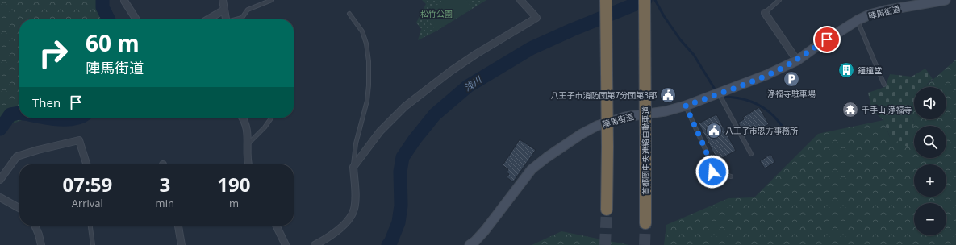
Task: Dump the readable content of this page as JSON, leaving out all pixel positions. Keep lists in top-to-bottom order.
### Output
{
  "streets": {
    "highway": ["首都圏中央連絡自動車道"],
    "main road": ["陣馬街道"]
  },
  "water": ["浅川"],
  "parks": ["松竹公園"],
  "places": {
    "building": ["鐘撞堂"],
    "parking": ["浄福寺駐車場"],
    "public building": ["八王子市消防団第7分団第3部", "八王子市恩方事務所"],
    "temple": ["千手山 浄福寺"]
  },
  "page": {
    "turn": ["60 m", "陣馬街道"],
    "map_buttons": ["+", "−"],
    "then": "Then",
    "eta": [
      "07:59",
      "Arrival",
      "3",
      "min",
      "190",
      "m"
    ]
  }
}
